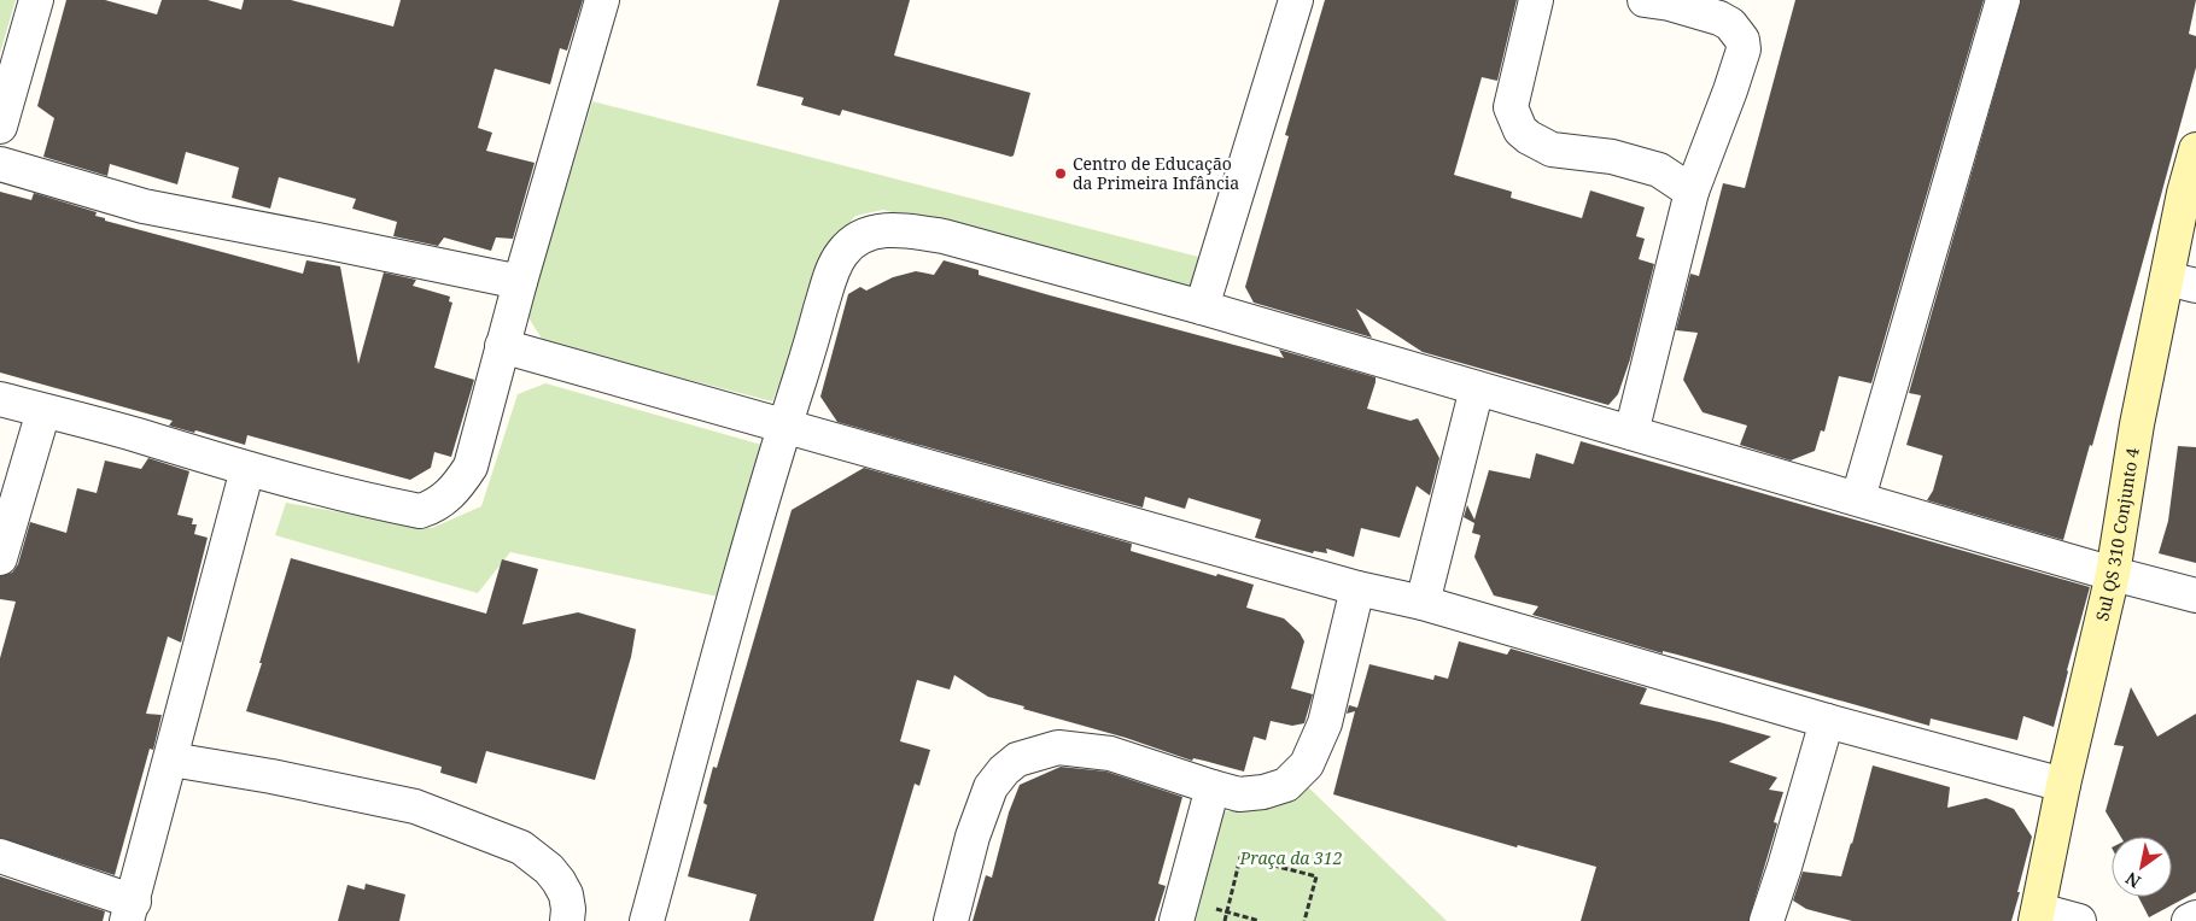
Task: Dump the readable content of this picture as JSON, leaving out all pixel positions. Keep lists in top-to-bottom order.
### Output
{
  "streets": {
    "street": ["Sul QS 310 Conjunto 4"]
  },
  "parks": ["Praça da 312"],
  "places": ["Centro de Educação da Primeira Infância"],
  "north": "bottom left"
}
